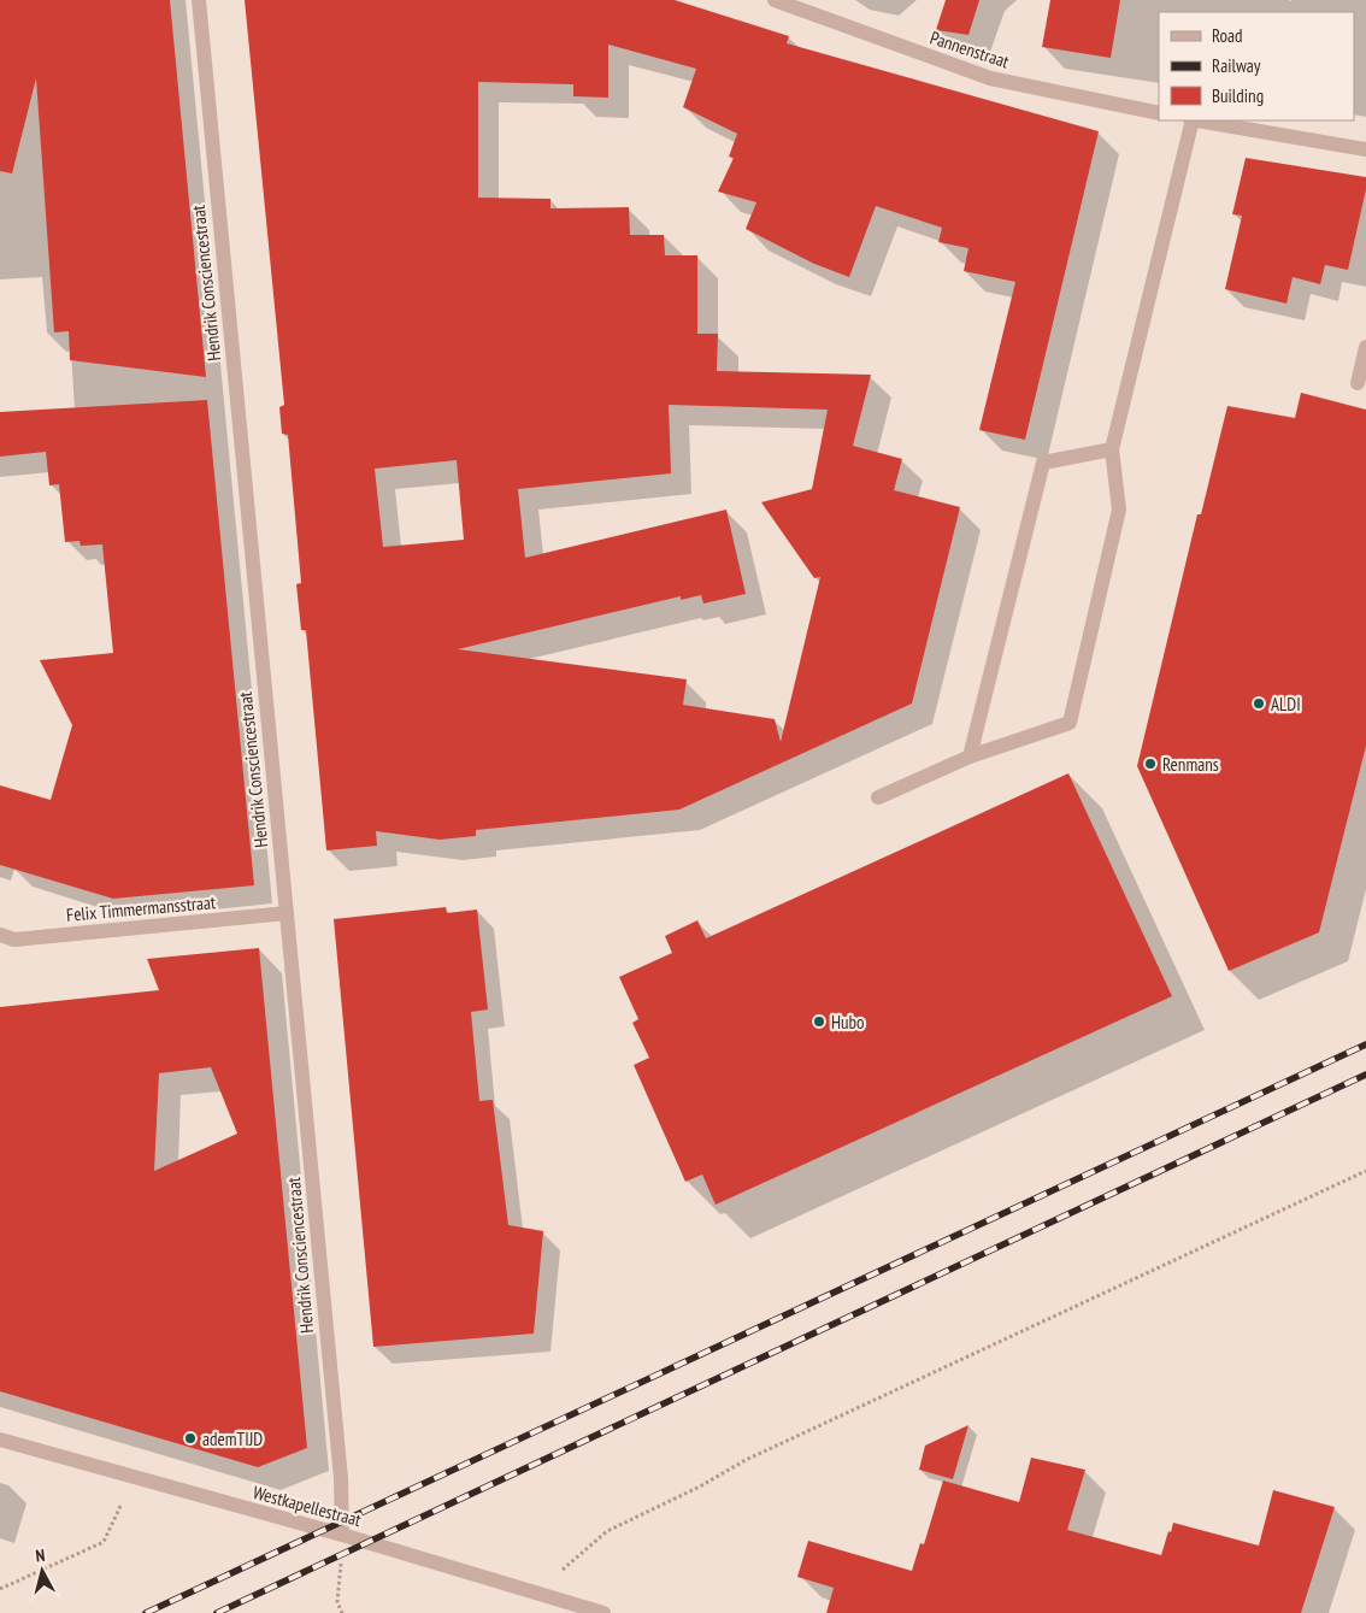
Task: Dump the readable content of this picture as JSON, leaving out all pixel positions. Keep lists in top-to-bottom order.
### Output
{
  "streets": {
    "street": [
      "Pannenstraat",
      "Hendrik Consciencestraat",
      "Felix Timmermansstraat",
      "Westkapellestraat"
    ]
  },
  "crossings": [
    ["Hendrik Consciencestraat", "Felix Timmermansstraat"],
    ["Hendrik Consciencestraat", "Westkapellestraat"]
  ],
  "places": [
    "ALDI",
    "Renmans",
    "Hubo",
    "ademTIJD"
  ],
  "legend": ["Road", "Railway", "Building"],
  "north": "top"
}
